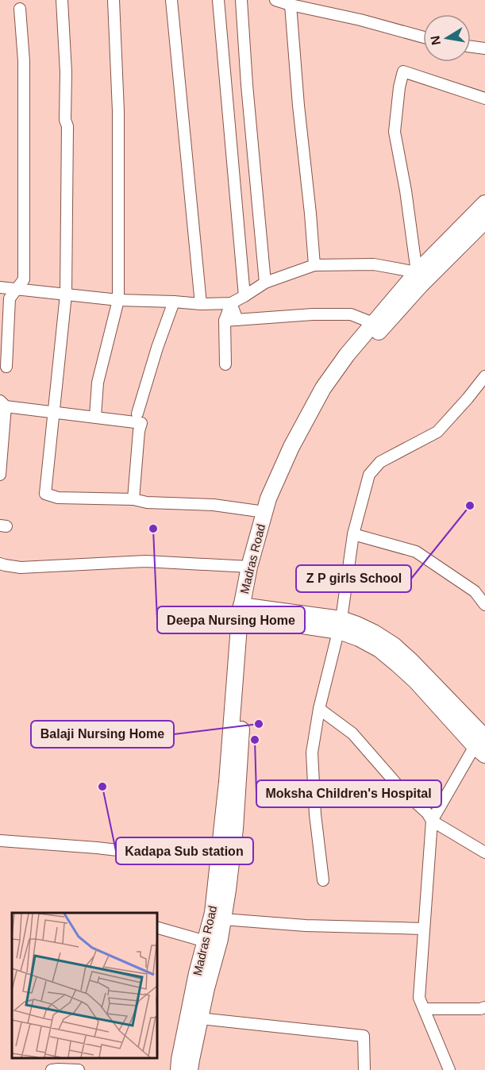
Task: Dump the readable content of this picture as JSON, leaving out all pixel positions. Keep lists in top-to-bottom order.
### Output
{
  "streets": {
    "main road": ["Madras Road"]
  },
  "places": [
    "Z P girls School",
    "Deepa Nursing Home",
    "Balaji Nursing Home",
    "Moksha Children's Hospital",
    "Kadapa Sub station"
  ],
  "north": "left"
}
